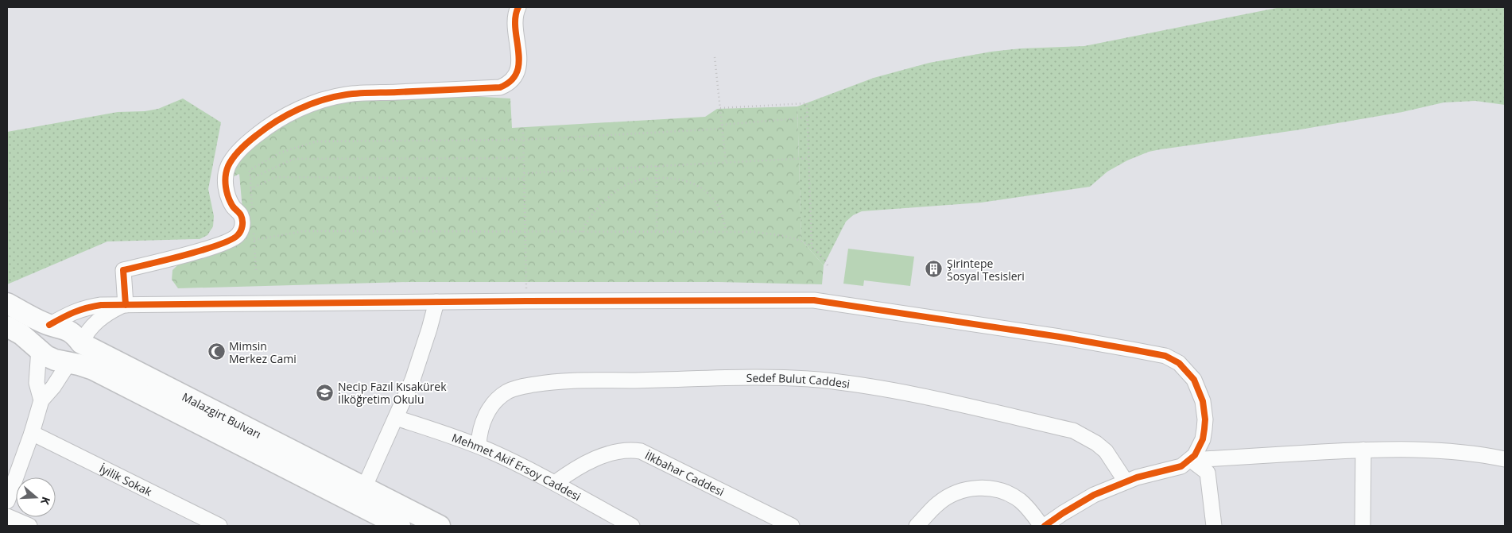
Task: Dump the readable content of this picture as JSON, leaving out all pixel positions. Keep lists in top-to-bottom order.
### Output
{
  "streets": {
    "highway": ["Malazgirt Bulvarı"],
    "street": [
      "Sedef Bulut Caddesi",
      "Mehmet Akif Ersoy Caddesi",
      "İlkbahar Caddesi",
      "İyilik Sokak"
    ]
  },
  "crossings": [
    ["Sedef Bulut Caddesi", "Mehmet Akif Ersoy Caddesi"],
    ["Mehmet Akif Ersoy Caddesi", "İlkbahar Caddesi"]
  ],
  "places": {
    "building": ["Şirintepe Sosyal Tesisleri"],
    "mosque": ["Mimsin Merkez Cami"],
    "school or university": ["Necip Fazıl Kısakürek İlköğretim Okulu"]
  },
  "north": "right"
}
